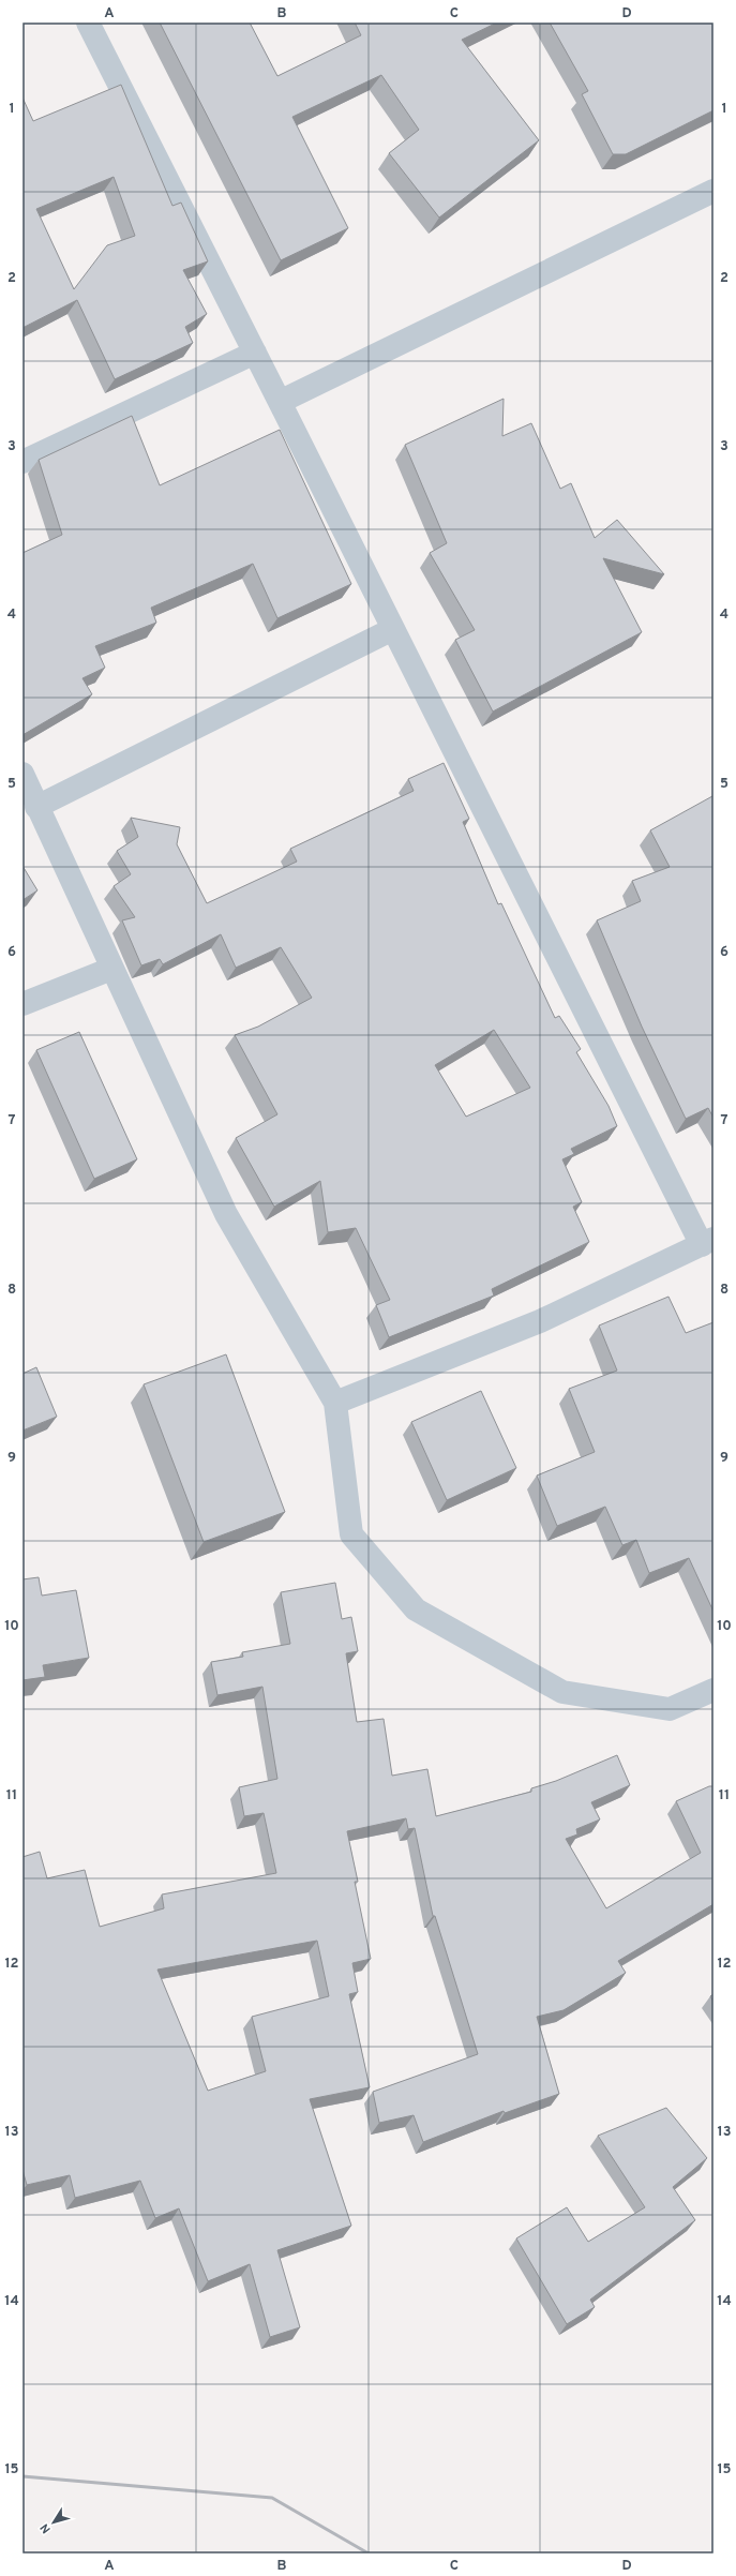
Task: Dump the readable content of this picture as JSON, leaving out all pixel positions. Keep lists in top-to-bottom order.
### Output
{
  "north": "bottom left",
  "grid": {
    "columns": [
      "A",
      "B",
      "C",
      "D"
    ],
    "rows": [
      "1",
      "2",
      "3",
      "4",
      "5",
      "6",
      "7",
      "8",
      "9",
      "10",
      "11",
      "12",
      "13",
      "14",
      "15"
    ]
  }
}
